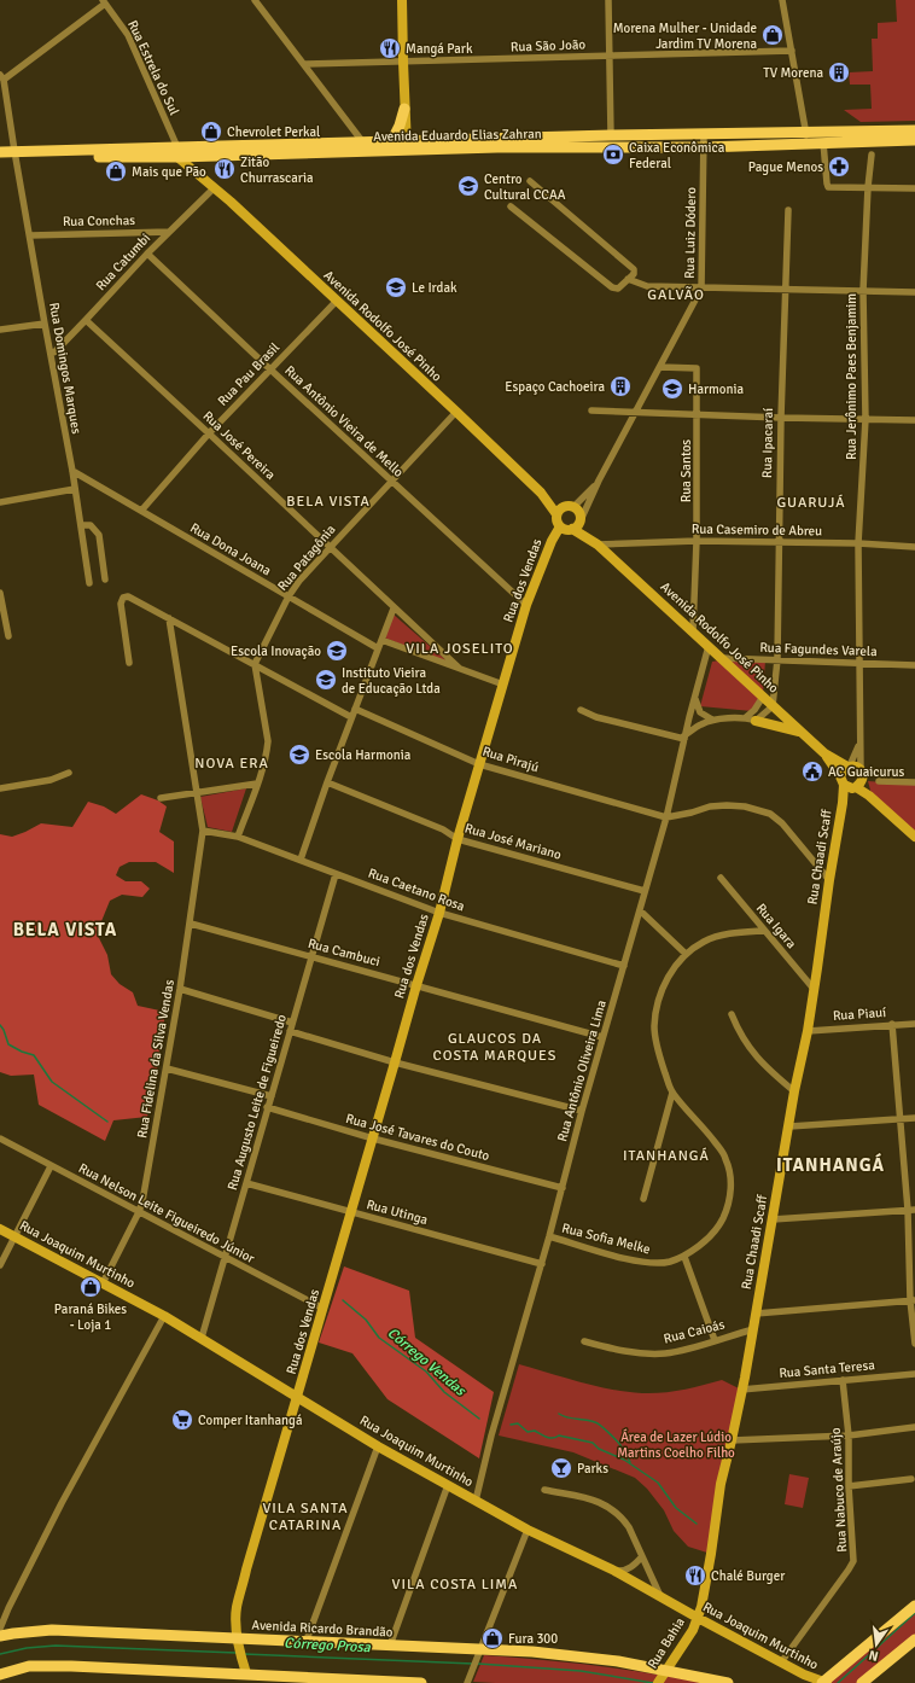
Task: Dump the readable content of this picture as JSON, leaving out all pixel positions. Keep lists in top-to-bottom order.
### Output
{
  "streets": {
    "main road": ["Avenida Eduardo Elias Zahran", "Avenida Ricardo Brandão"],
    "street": [
      "Rua São João",
      "Rua Estrela do Sul",
      "Rua Conchas",
      "Rua Luiz Dódero",
      "Rua Catumbi",
      "Avenida Rodolfo José Pinho",
      "Rua Domingos Marques",
      "Rua Pau Brasil",
      "Rua Jerônimo Paes Benjamim",
      "Rua Antônio Vieira de Mello",
      "Rua Ipacaraí",
      "Rua José Pereira",
      "Rua Santos",
      "Rua Casemiro de Abreu",
      "Rua Dona Joana",
      "Rua Patagônia",
      "Rua dos Vendas",
      "Rua Fagundes Varela",
      "Rua Pirajú",
      "Rua José Mariano",
      "Rua Chaadi Scaff",
      "Rua Caetano Rosa",
      "Rua Igara",
      "Rua Cambuci",
      "Rua Piauí",
      "Rua Fidelina da Silva Vendas",
      "Rua Antônio Oliveira Lima",
      "Rua Augusto Leite de Figueiredo",
      "Rua José Tavares do Couto",
      "Rua Utinga",
      "Rua Nelson Leite Figueiredo Júnior",
      "Rua Sofia Melke",
      "Rua Joaquim Murtinho",
      "Rua Caioás",
      "Rua Santa Teresa",
      "Rua Nabuco de Araújo",
      "Rua Bahia"
    ]
  },
  "crossings": [
    ["Rua Estrela do Sul", "Avenida Eduardo Elias Zahran"],
    ["Rua Estrela do Sul", "Avenida Rodolfo José Pinho"],
    ["Avenida Eduardo Elias Zahran", "Rua Luiz Dódero"],
    ["Avenida Eduardo Elias Zahran", "Avenida Rodolfo José Pinho"],
    ["Avenida Eduardo Elias Zahran", "Rua Domingos Marques"],
    ["Rua Conchas", "Rua Catumbi"],
    ["Rua Conchas", "Rua Domingos Marques"],
    ["Rua Luiz Dódero", "Rua Santos"],
    ["Rua Luiz Dódero", "Rua dos Vendas"],
    ["Rua Catumbi", "Avenida Rodolfo José Pinho"],
    ["Rua Catumbi", "Rua Domingos Marques"],
    ["Rua Catumbi", "Rua Antônio Vieira de Mello"],
    ["Rua Catumbi", "Rua José Pereira"],
    ["Avenida Rodolfo José Pinho", "Rua Pau Brasil"],
    ["Avenida Rodolfo José Pinho", "Rua Jerônimo Paes Benjamim"],
    ["Avenida Rodolfo José Pinho", "Rua Ipacaraí"],
    ["Avenida Rodolfo José Pinho", "Rua Santos"],
    ["Avenida Rodolfo José Pinho", "Rua Casemiro de Abreu"],
    ["Avenida Rodolfo José Pinho", "Rua Patagônia"],
    ["Avenida Rodolfo José Pinho", "Rua Fagundes Varela"],
    ["Avenida Rodolfo José Pinho", "Rua Chaadi Scaff"],
    ["Avenida Rodolfo José Pinho", "Rua Antônio Oliveira Lima"],
    ["Rua Domingos Marques", "Rua Dona Joana"],
    ["Rua Pau Brasil", "Rua Antônio Vieira de Mello"],
    ["Rua Pau Brasil", "Rua José Pereira"],
    ["Rua Pau Brasil", "Rua Dona Joana"],
    ["Rua Jerônimo Paes Benjamim", "Rua Casemiro de Abreu"],
    ["Rua Jerônimo Paes Benjamim", "Rua Fagundes Varela"],
    ["Rua Jerônimo Paes Benjamim", "Rua Chaadi Scaff"],
    ["Rua Antônio Vieira de Mello", "Rua Patagônia"],
    ["Rua Antônio Vieira de Mello", "Rua dos Vendas"],
    ["Rua Ipacaraí", "Rua Casemiro de Abreu"],
    ["Rua Ipacaraí", "Rua Fagundes Varela"],
    ["Rua José Pereira", "Rua Patagônia"],
    ["Rua Santos", "Rua Casemiro de Abreu"],
    ["Rua Dona Joana", "Rua Patagônia"],
    ["Rua dos Vendas", "Rua Pirajú"],
    ["Rua dos Vendas", "Rua José Mariano"],
    ["Rua dos Vendas", "Rua Caetano Rosa"],
    ["Rua dos Vendas", "Rua Cambuci"],
    ["Rua dos Vendas", "Rua José Tavares do Couto"],
    ["Rua dos Vendas", "Rua Utinga"],
    ["Rua dos Vendas", "Rua Nelson Leite Figueiredo Júnior"],
    ["Rua dos Vendas", "Rua Joaquim Murtinho"],
    ["Rua dos Vendas", "Avenida Ricardo Brandão"],
    ["Rua Pirajú", "Rua Antônio Oliveira Lima"],
    ["Rua José Mariano", "Rua Antônio Oliveira Lima"],
    ["Rua Chaadi Scaff", "Rua Igara"],
    ["Rua Chaadi Scaff", "Rua Piauí"],
    ["Rua Chaadi Scaff", "Rua Joaquim Murtinho"],
    ["Rua Chaadi Scaff", "Rua Caioás"],
    ["Rua Chaadi Scaff", "Rua Santa Teresa"],
    ["Rua Chaadi Scaff", "Rua Bahia"],
    ["Rua Caetano Rosa", "Rua Fidelina da Silva Vendas"],
    ["Rua Caetano Rosa", "Rua Antônio Oliveira Lima"],
    ["Rua Caetano Rosa", "Rua Augusto Leite de Figueiredo"],
    ["Rua Igara", "Rua Sofia Melke"],
    ["Rua Cambuci", "Rua Fidelina da Silva Vendas"],
    ["Rua Cambuci", "Rua Antônio Oliveira Lima"],
    ["Rua Cambuci", "Rua Augusto Leite de Figueiredo"],
    ["Rua Fidelina da Silva Vendas", "Rua Nelson Leite Figueiredo Júnior"],
    ["Rua Fidelina da Silva Vendas", "Rua Joaquim Murtinho"],
    ["Rua Antônio Oliveira Lima", "Rua José Tavares do Couto"],
    ["Rua Antônio Oliveira Lima", "Rua Utinga"],
    ["Rua Antônio Oliveira Lima", "Rua Sofia Melke"],
    ["Rua Antônio Oliveira Lima", "Rua Joaquim Murtinho"],
    ["Rua Augusto Leite de Figueiredo", "Rua José Tavares do Couto"],
    ["Rua Augusto Leite de Figueiredo", "Rua Utinga"],
    ["Rua Augusto Leite de Figueiredo", "Rua Nelson Leite Figueiredo Júnior"],
    ["Rua Augusto Leite de Figueiredo", "Rua Joaquim Murtinho"],
    ["Rua Joaquim Murtinho", "Rua Nabuco de Araújo"],
    ["Rua Joaquim Murtinho", "Rua Bahia"],
    ["Rua Santa Teresa", "Rua Nabuco de Araújo"],
    ["Avenida Ricardo Brandão", "Rua Bahia"]
  ],
  "districts": [
    "GALVÃO",
    "BELA VISTA",
    "GUARUJÁ",
    "VILA JOSELITO",
    "NOVA ERA",
    "BELA VISTA",
    "GLAUCOS DA COSTA MARQUES",
    "ITANHANGÁ",
    "ITANHANGÁ",
    "VILA SANTA CATARINA",
    "VILA COSTA LIMA"
  ],
  "water": ["Córrego Vendas", "Córrego Prosa"],
  "parks": ["Área de Lazer Lúdio Martins Coelho Filho"],
  "places": {
    "shop": [
      "Morena Mulher - Unidade Jardim TV Morena",
      "Chevrolet Perkal",
      "Mais que Pão",
      "Paraná Bikes - Loja 1",
      "Fura 300"
    ],
    "restaurant": ["Mangá Park", "Zitão Churrascaria", "Chalé Burger"],
    "building": ["TV Morena", "Espaço Cachoeira"],
    "bank": ["Caixa Econômica Federal"],
    "pharmacy": ["Pague Menos"],
    "school or university": [
      "Centro Cultural CCAA",
      "Le Irdak",
      "Harmonia",
      "Escola Inovação",
      "Instituto Vieira de Educação Ltda",
      "Escola Harmonia"
    ],
    "public building": ["AC Guaicurus"],
    "supermarket": ["Comper Itanhangá"],
    "bar": ["Parks"]
  },
  "north": "bottom"
}
